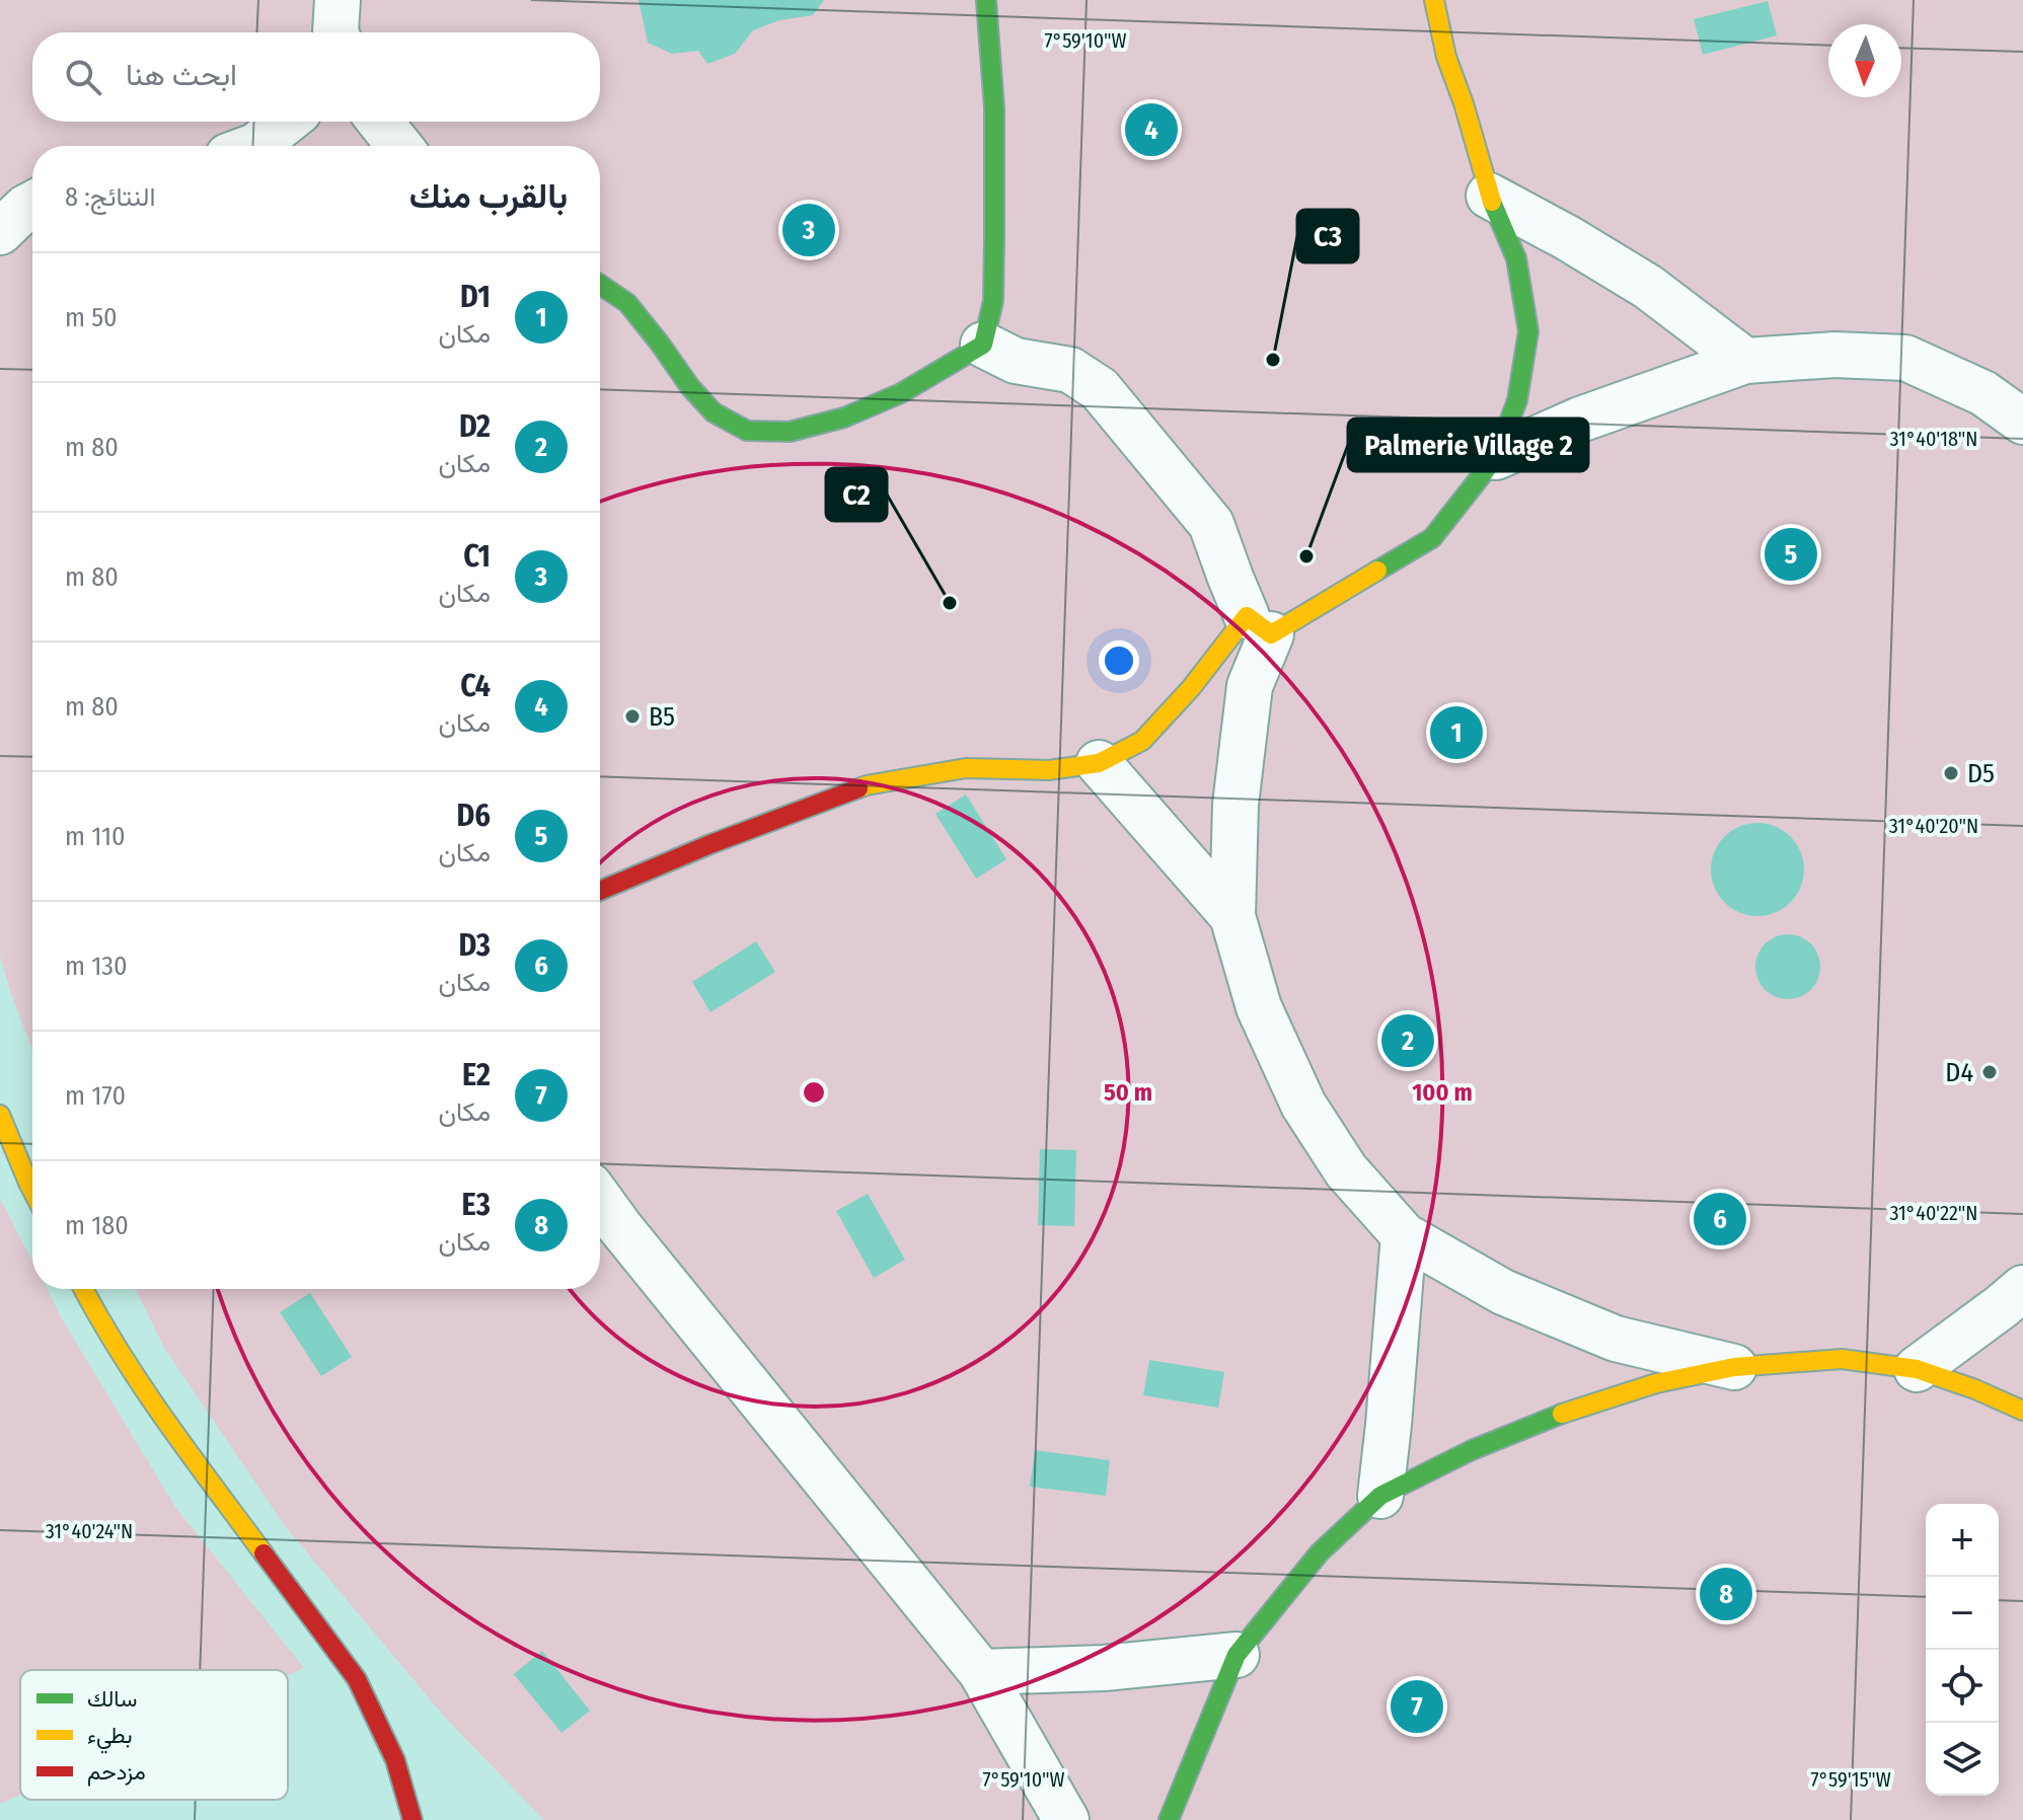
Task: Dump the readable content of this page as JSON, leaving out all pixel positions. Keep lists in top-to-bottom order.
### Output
{
  "places": [
    "C3",
    "Palmerie Village 2",
    "C2",
    "B5",
    "D5",
    "D4"
  ],
  "legend": ["سالك", "بطيء", "مزدحم"],
  "north": "bottom",
  "page": {
    "search": "ابحث هنا",
    "pins": [
      "4",
      "3",
      "5",
      "1",
      "2",
      "6",
      "8",
      "7"
    ],
    "heading": ["بالقرب منك", "النتائج: 8"],
    "list": [
      {
        "mark": "1",
        "name": "D1",
        "note": "مكان",
        "value": "50 m"
      },
      {
        "mark": "2",
        "name": "D2",
        "note": "مكان",
        "value": "80 m"
      },
      {
        "mark": "3",
        "name": "C1",
        "note": "مكان",
        "value": "80 m"
      },
      {
        "mark": "4",
        "name": "C4",
        "note": "مكان",
        "value": "80 m"
      },
      {
        "mark": "5",
        "name": "D6",
        "note": "مكان",
        "value": "110 m"
      },
      {
        "mark": "6",
        "name": "D3",
        "note": "مكان",
        "value": "130 m"
      },
      {
        "mark": "7",
        "name": "E2",
        "note": "مكان",
        "value": "170 m"
      },
      {
        "mark": "8",
        "name": "E3",
        "note": "مكان",
        "value": "180 m"
      }
    ],
    "map_buttons": ["+", "−"]
  },
  "coordinates": [
    "7°59'10\"W",
    "31°40'18\"N",
    "31°40'20\"N",
    "31°40'22\"N",
    "31°40'24\"N",
    "7°59'15\"W"
  ],
  "rings": ["50 m", "100 m"]
}
